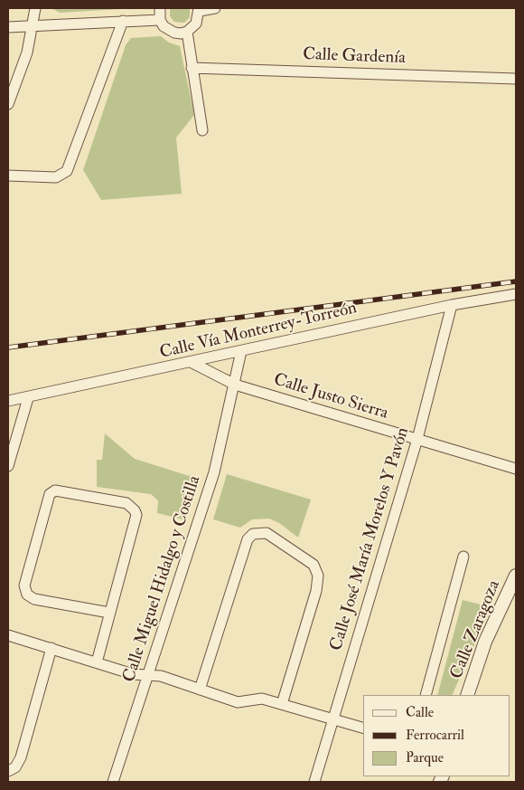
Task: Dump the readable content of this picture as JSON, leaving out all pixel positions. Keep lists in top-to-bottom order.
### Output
{
  "streets": {
    "street": [
      "Calle Gardenía",
      "Calle Vía Monterrey-Torreón",
      "Calle Justo Sierra",
      "Calle José María Morelos Y Pavón",
      "Calle Miguel Hidalgo y Costilla",
      "Calle Zaragoza"
    ]
  },
  "crossings": [
    ["Calle Vía Monterrey-Torreón", "Calle Justo Sierra"],
    ["Calle Vía Monterrey-Torreón", "Calle José María Morelos Y Pavón"],
    ["Calle Vía Monterrey-Torreón", "Calle Miguel Hidalgo y Costilla"],
    ["Calle Justo Sierra", "Calle José María Morelos Y Pavón"],
    ["Calle Justo Sierra", "Calle Miguel Hidalgo y Costilla"]
  ],
  "legend": ["Calle", "Ferrocarril", "Parque"]
}
